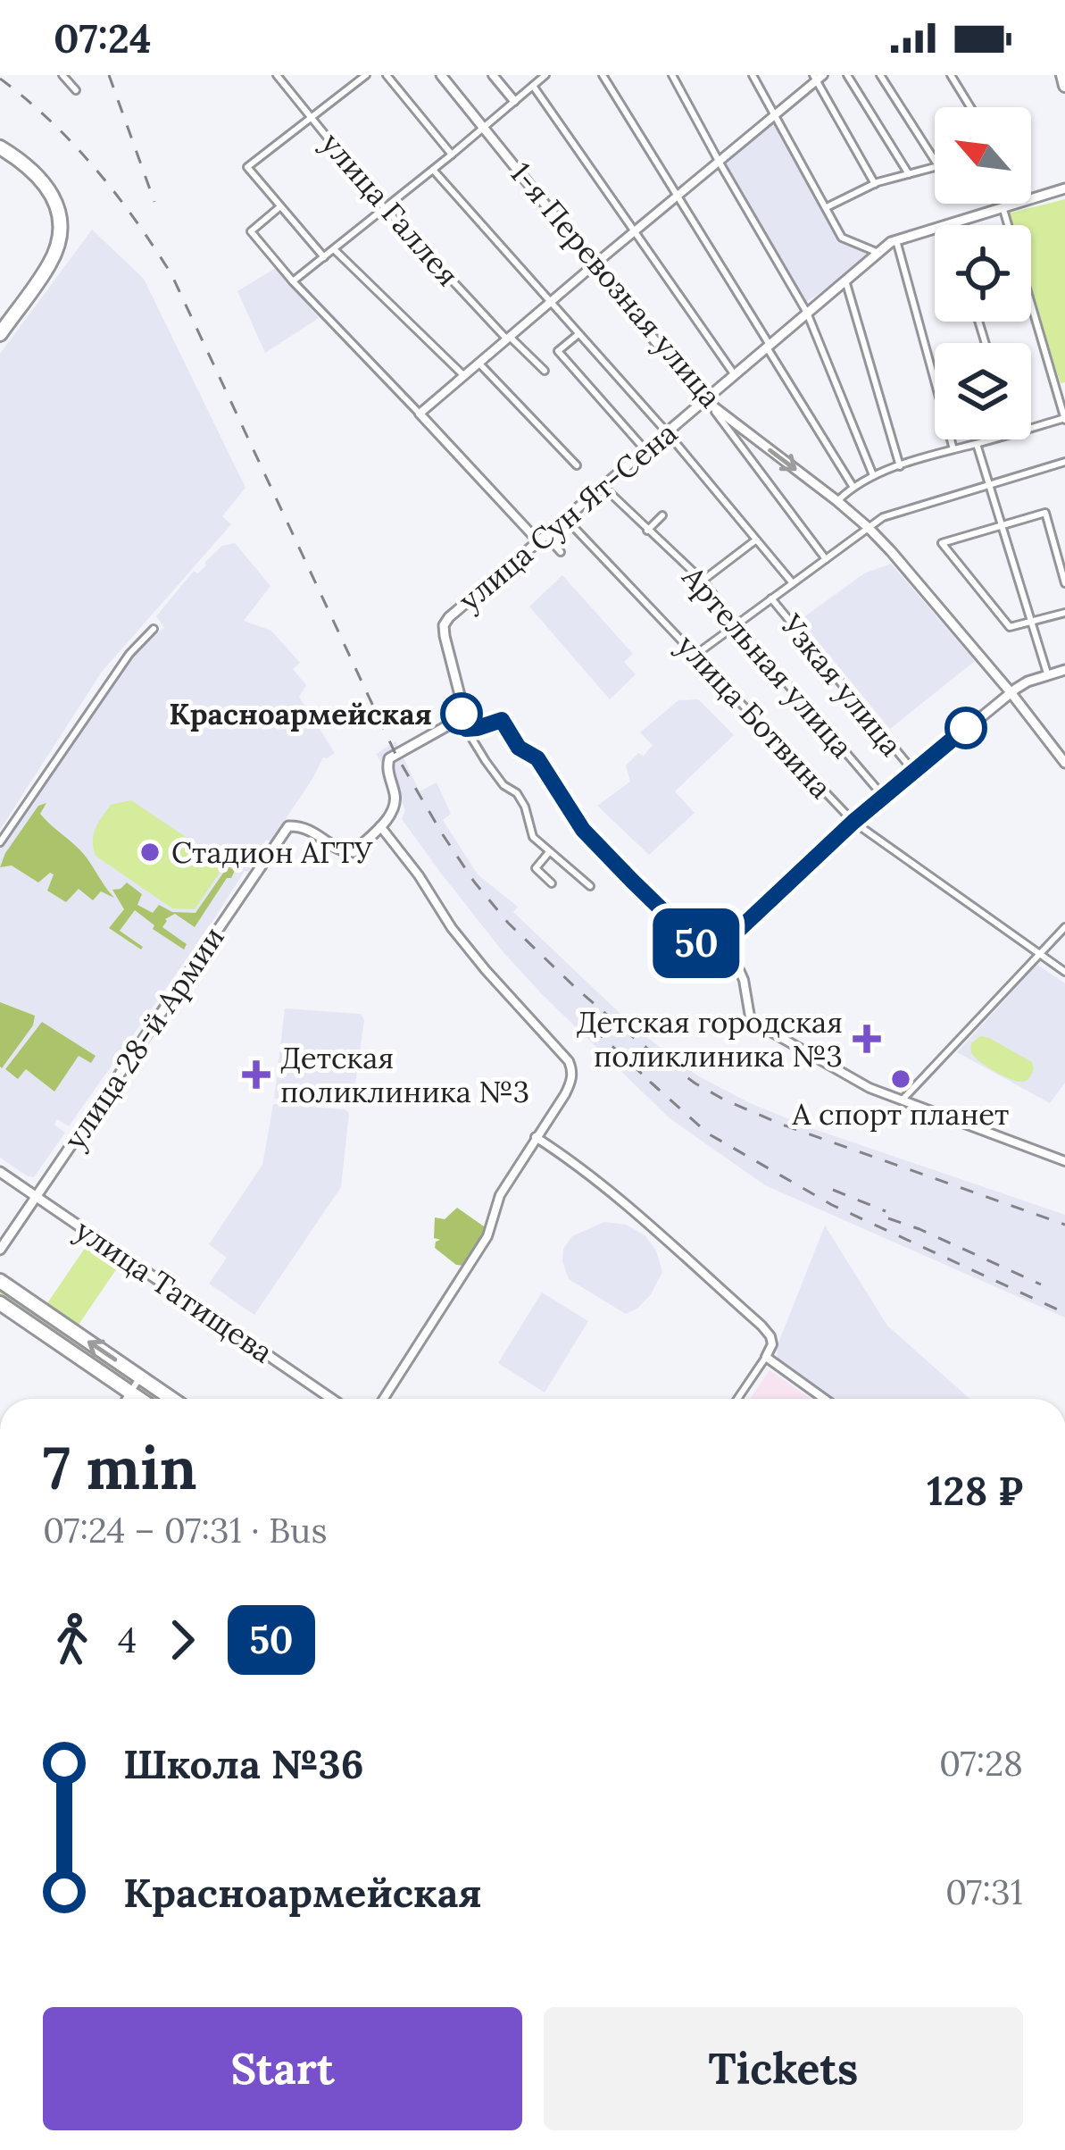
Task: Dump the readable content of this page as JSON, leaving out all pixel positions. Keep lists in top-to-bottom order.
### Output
{
  "streets": {
    "main road": [
      "1-я Перевозная улица",
      "улица Сун Ят-Сена",
      "улица 28-й Армии",
      "улица Татищева"
    ],
    "street": [
      "улица Галлея",
      "Артельная улица",
      "Узкая улица",
      "улица Ботвина"
    ]
  },
  "crossings": [
    ["1-я Перевозная улица", "улица Сун Ят-Сена"],
    ["улица Сун Ят-Сена", "Артельная улица"],
    ["улица Сун Ят-Сена", "улица Ботвина"],
    ["улица 28-й Армии", "улица Татищева"]
  ],
  "places": {
    "other": ["Красноармейская", "Стадион АГТУ", "А спорт планет"],
    "health": ["Детская городская поликлиника №3", "Детская поликлиника №3"]
  },
  "lines": ["bus line 50"],
  "north": "top left",
  "page": {
    "status": "07:24",
    "on_map": "50",
    "heading": ["7 min", "07:24 – 07:31 · Bus", "128 ₽"],
    "legs": ["4", "50"],
    "list": [
      {
        "name": "Школа №36",
        "value": "07:28"
      },
      {
        "name": "Красноармейская",
        "value": "07:31"
      }
    ],
    "buttons": ["Start", "Tickets"]
  }
}
